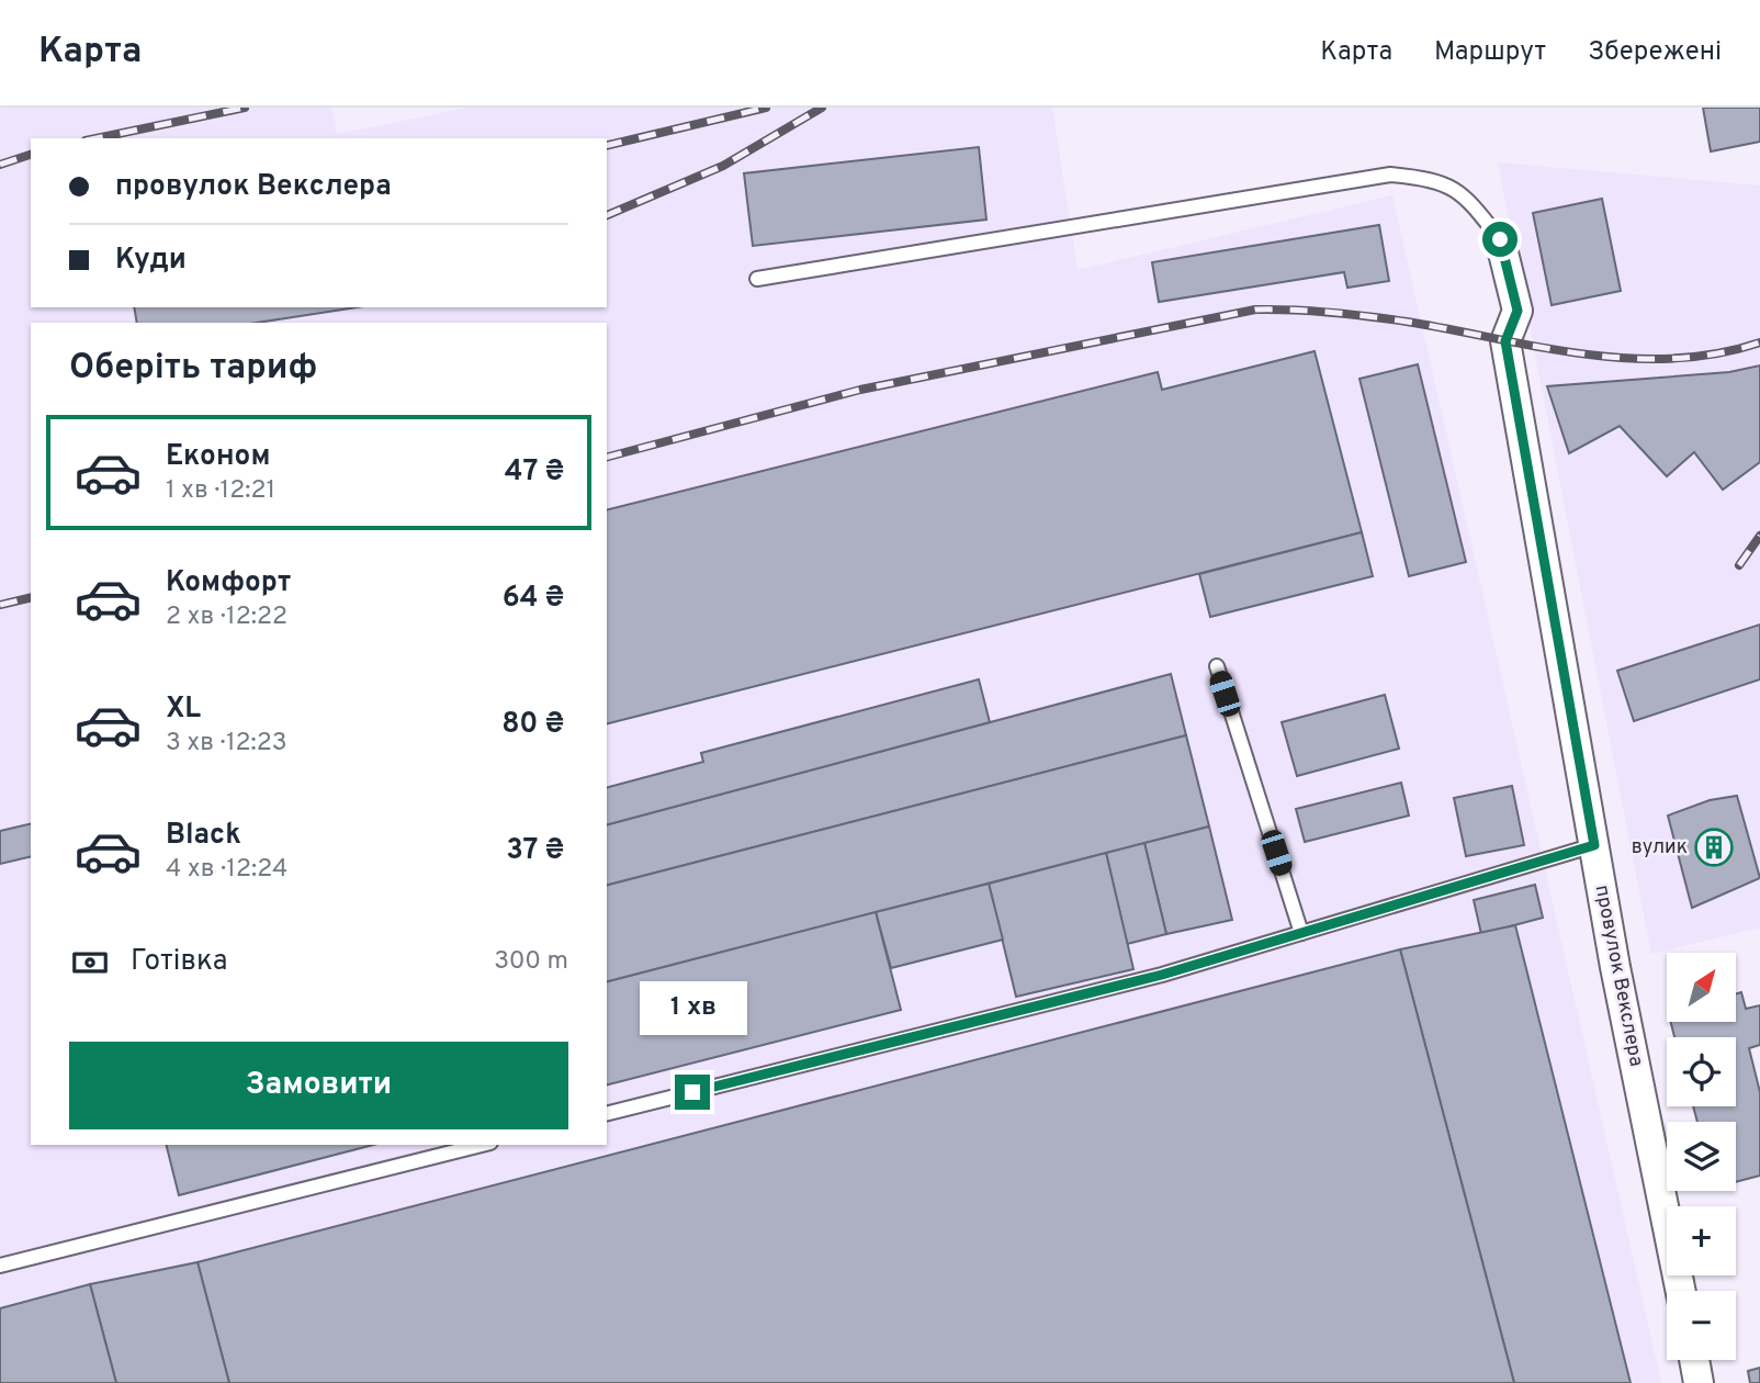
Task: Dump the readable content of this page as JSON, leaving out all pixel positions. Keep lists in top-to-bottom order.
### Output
{
  "streets": {
    "street": ["провулок Векслера"]
  },
  "places": {
    "building": ["вулик"]
  },
  "north": "top right",
  "page": {
    "header": "Карта",
    "nav": ["Карта", "Маршрут", "Збережені"],
    "banner": ["провулок Векслера", "Куди"],
    "heading": "Оберіть тариф",
    "list": [
      {
        "name": "Економ",
        "note": "1 хв · 12:21",
        "value": "47 ₴"
      },
      {
        "name": "Комфорт",
        "note": "2 хв · 12:22",
        "value": "64 ₴"
      },
      {
        "name": "XL",
        "note": "3 хв · 12:23",
        "value": "80 ₴"
      },
      {
        "name": "Black",
        "note": "4 хв · 12:24",
        "value": "37 ₴"
      }
    ],
    "pay": ["Готівка", "300 m"],
    "map_buttons": ["+", "−"],
    "bubble": "1 хв",
    "buttons": "Замовити"
  }
}
